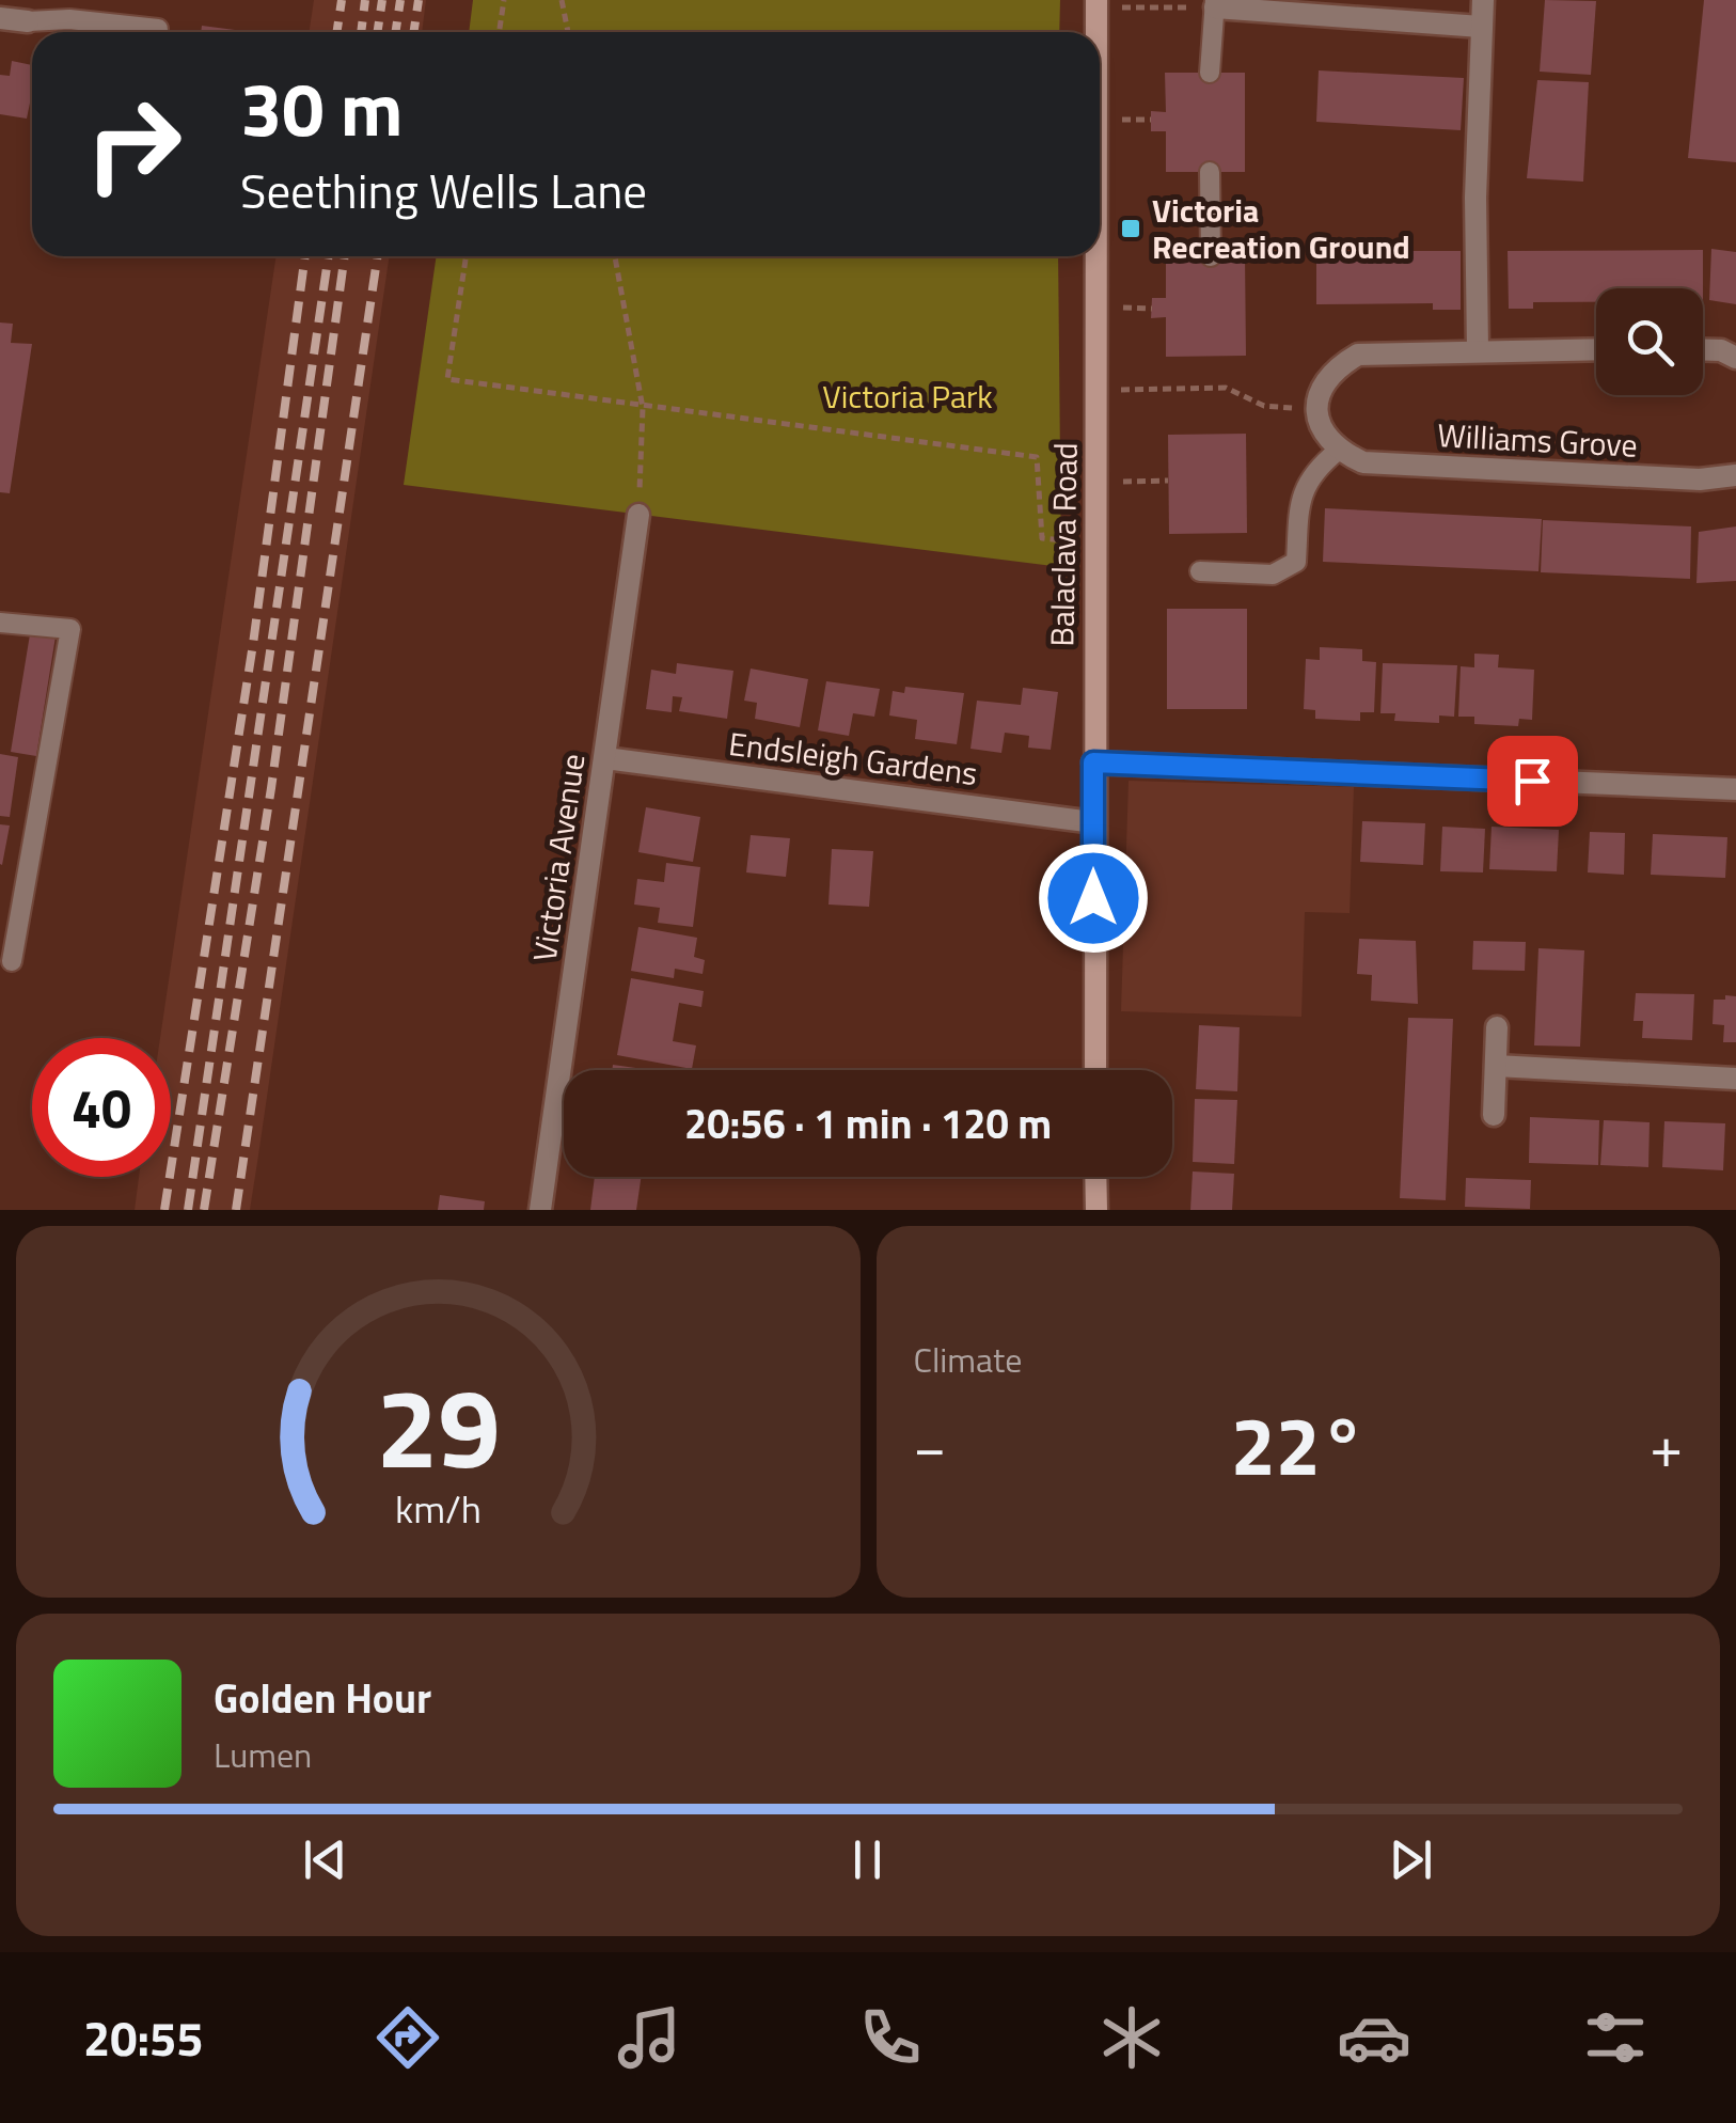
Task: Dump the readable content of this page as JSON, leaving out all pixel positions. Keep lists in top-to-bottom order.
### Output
{
  "streets": {
    "street": [
      "Williams Grove",
      "Balaclava Road",
      "Endsleigh Gardens",
      "Victoria Avenue"
    ]
  },
  "crossings": [
    ["Balaclava Road", "Endsleigh Gardens"],
    ["Endsleigh Gardens", "Victoria Avenue"]
  ],
  "parks": ["Victoria Park"],
  "places": {
    "transit": ["Victoria Recreation Ground"]
  },
  "page": {
    "turn": ["30 m", "Seething Wells Lane"],
    "limit": "40",
    "trip": "20:56 · 1 min · 120 m",
    "tile": "Climate",
    "heat": ["−", "22°", "+"],
    "song": ["Golden Hour", "Lumen"],
    "tabs": "20:55",
    "gauge": ["29", "km/h"]
  }
}
